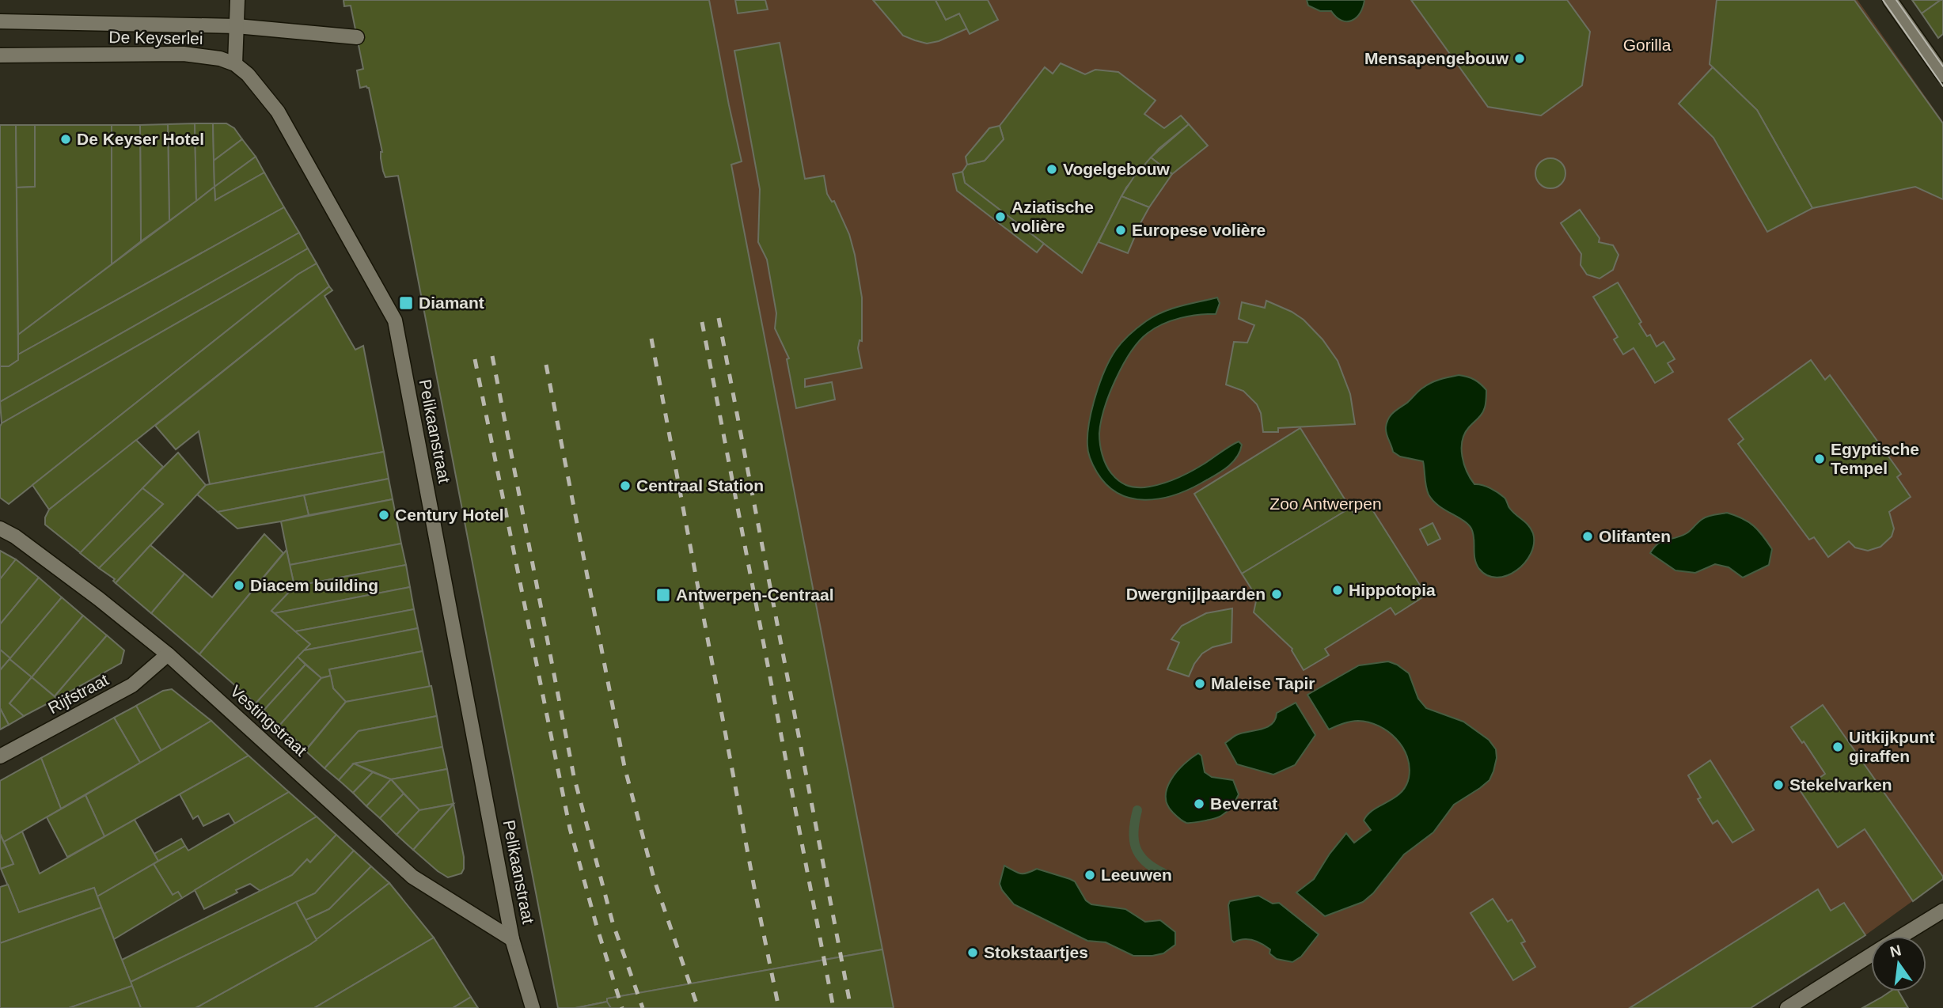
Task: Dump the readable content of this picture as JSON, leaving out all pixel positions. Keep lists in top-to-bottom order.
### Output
{
  "streets": {
    "street": [
      "De Keyserlei",
      "Pelikaanstraat",
      "Rijfstraat",
      "Vestingstraat"
    ]
  },
  "crossings": [
    ["De Keyserlei", "Pelikaanstraat"],
    ["Pelikaanstraat", "Vestingstraat"],
    ["Rijfstraat", "Vestingstraat"]
  ],
  "parks": ["Gorilla", "Zoo Antwerpen"],
  "places": {
    "other": [
      "Mensapengebouw",
      "De Keyser Hotel",
      "Vogelgebouw",
      "Aziatische volière",
      "Europese volière",
      "Egyptische Tempel",
      "Centraal Station",
      "Century Hotel",
      "Olifanten",
      "Diacem building",
      "Hippotopia",
      "Dwergnijlpaarden",
      "Maleise Tapir",
      "Uitkijkpunt giraffen",
      "Stekelvarken",
      "Beverrat",
      "Leeuwen",
      "Stokstaartjes"
    ],
    "transit": ["Diamant", "Antwerpen-Centraal"]
  },
  "north": "top"
}
